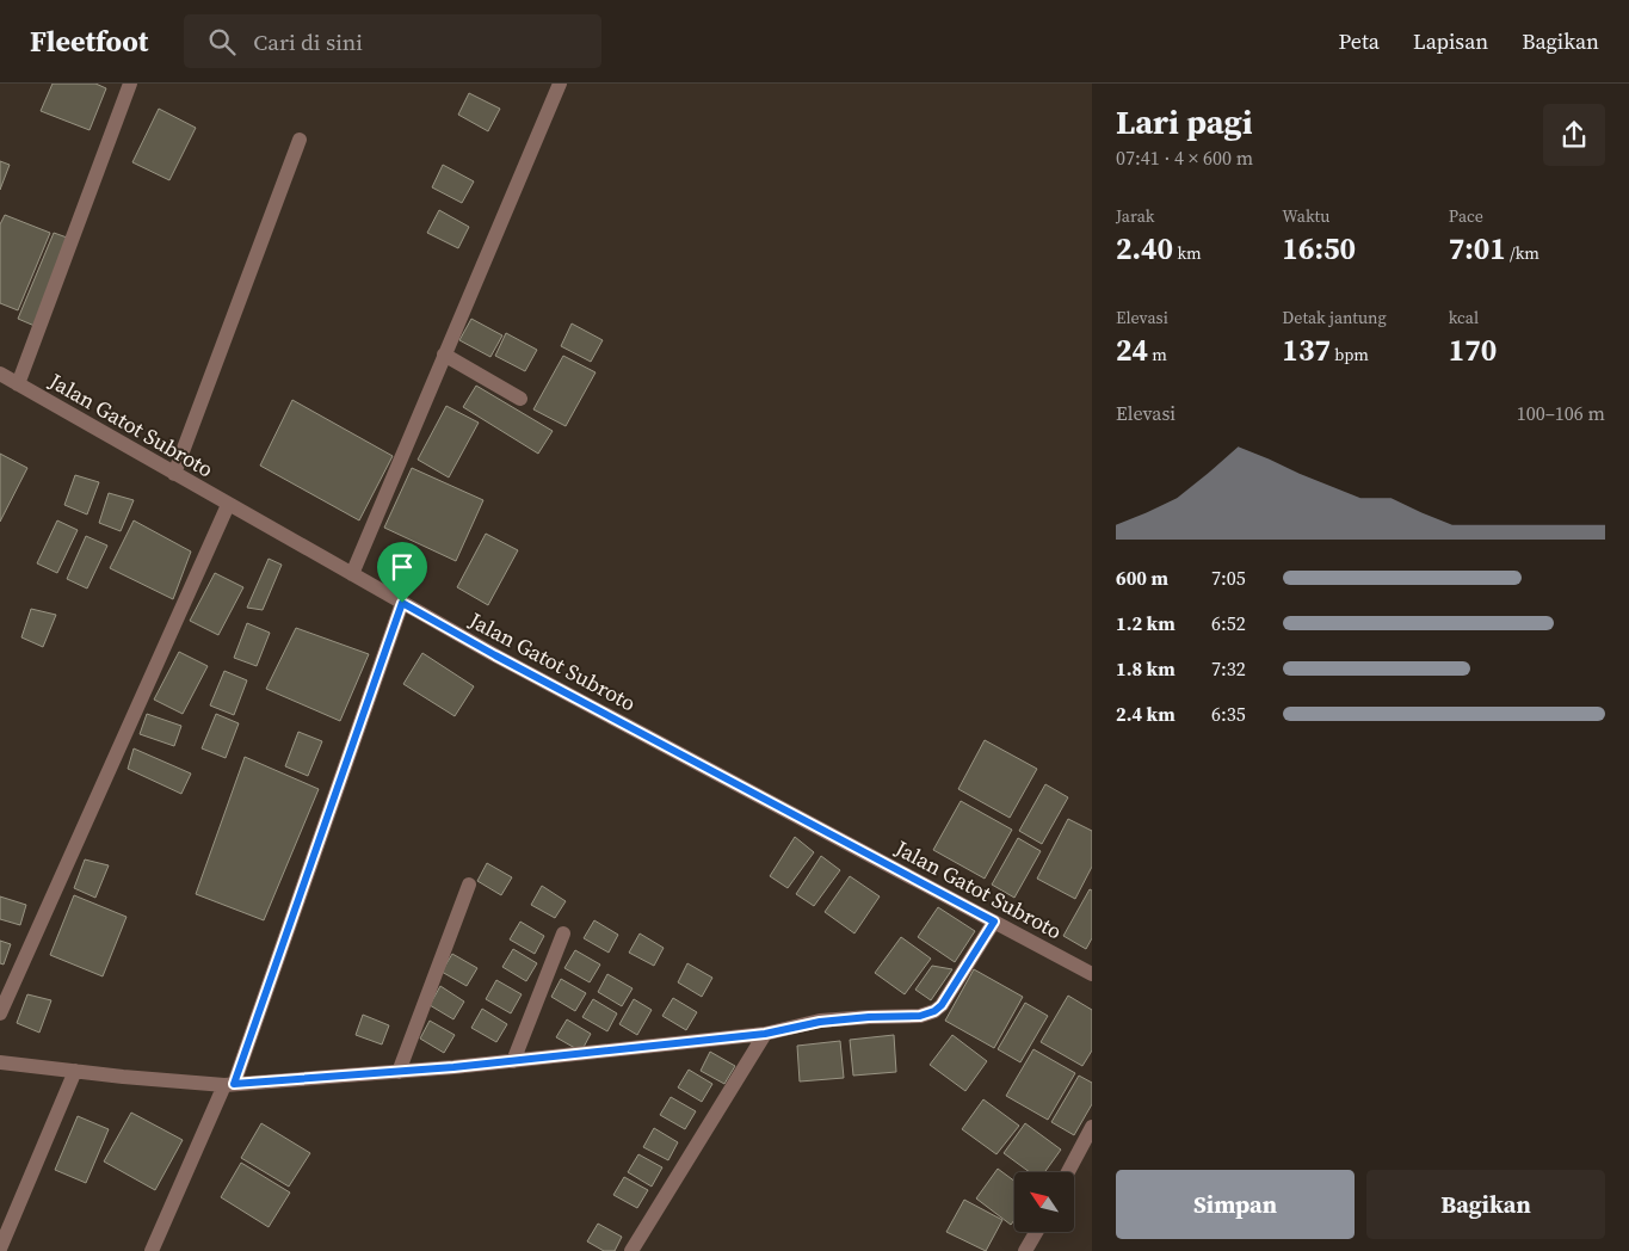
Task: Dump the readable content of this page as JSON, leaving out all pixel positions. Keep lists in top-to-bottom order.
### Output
{
  "streets": {
    "street": ["Jalan Gatot Subroto"]
  },
  "north": "top left",
  "page": {
    "header": "Fleetfoot",
    "search": "Cari di sini",
    "nav": ["Peta", "Lapisan", "Bagikan"],
    "heading": ["Lari pagi", "07:41 · 4 × 600 m"],
    "stats": [
      ["Jarak", "2.40 km"],
      ["Waktu", "16:50"],
      ["Pace", "7:01 /km"],
      ["Elevasi", "24 m"],
      ["Detak jantung", "137 bpm"],
      ["kcal", "170"]
    ],
    "chart": ["Elevasi", "100–106 m"],
    "list": [
      {
        "name": "600 m",
        "note": "7:05"
      },
      {
        "name": "1.2 km",
        "note": "6:52"
      },
      {
        "name": "1.8 km",
        "note": "7:32"
      },
      {
        "name": "2.4 km",
        "note": "6:35"
      }
    ],
    "buttons": ["Simpan", "Bagikan"]
  }
}
